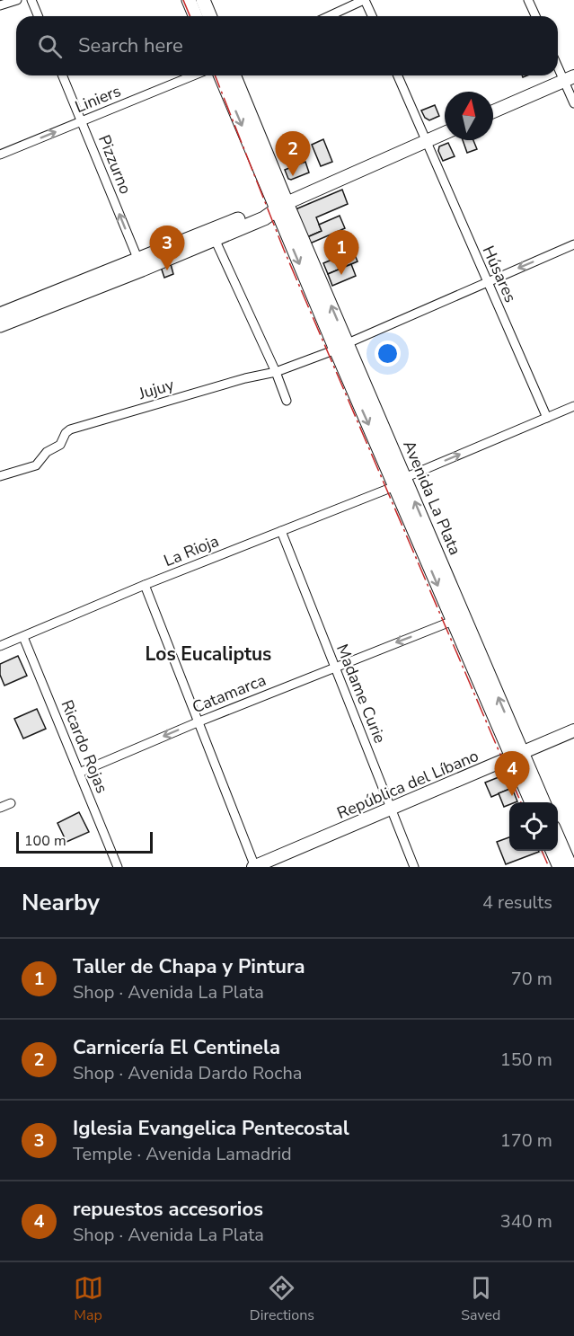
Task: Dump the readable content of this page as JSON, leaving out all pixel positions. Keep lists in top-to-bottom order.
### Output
{
  "streets": {
    "main road": ["Avenida La Plata"],
    "street": [
      "Liniers",
      "Pizzurno",
      "Húsares",
      "Jujuy",
      "La Rioja",
      "Catamarca",
      "Madame Curie",
      "Ricardo Rojas",
      "República del Líbano"
    ]
  },
  "crossings": [
    ["Liniers", "Pizzurno"],
    ["Húsares", "Jujuy"],
    ["Húsares", "La Rioja"],
    ["Jujuy", "Avenida La Plata"],
    ["Avenida La Plata", "La Rioja"],
    ["Avenida La Plata", "Catamarca"],
    ["Avenida La Plata", "República del Líbano"],
    ["La Rioja", "Madame Curie"],
    ["La Rioja", "Ricardo Rojas"],
    ["Catamarca", "Madame Curie"],
    ["Catamarca", "Ricardo Rojas"],
    ["Madame Curie", "República del Líbano"]
  ],
  "one_way": ["Liniers", "Pizzurno", "Catamarca"],
  "districts": ["Los Eucaliptus"],
  "scale_bar": "100 m",
  "north": "top",
  "page": {
    "search": "Search here",
    "pins": [
      "2",
      "3",
      "1",
      "4"
    ],
    "scale": "100 m",
    "heading": ["Nearby", "4 results"],
    "list": [
      {
        "mark": "1",
        "name": "Taller de Chapa y Pintura",
        "note": "Shop · Avenida La Plata",
        "value": "70 m"
      },
      {
        "mark": "2",
        "name": "Carnicería El Centinela",
        "note": "Shop · Avenida Dardo Rocha",
        "value": "150 m"
      },
      {
        "mark": "3",
        "name": "Iglesia Evangelica Pentecostal",
        "note": "Temple · Avenida Lamadrid",
        "value": "170 m"
      },
      {
        "mark": "4",
        "name": "repuestos accesorios",
        "note": "Shop · Avenida La Plata",
        "value": "340 m"
      }
    ],
    "nav": ["Map", "Directions", "Saved"]
  }
}
